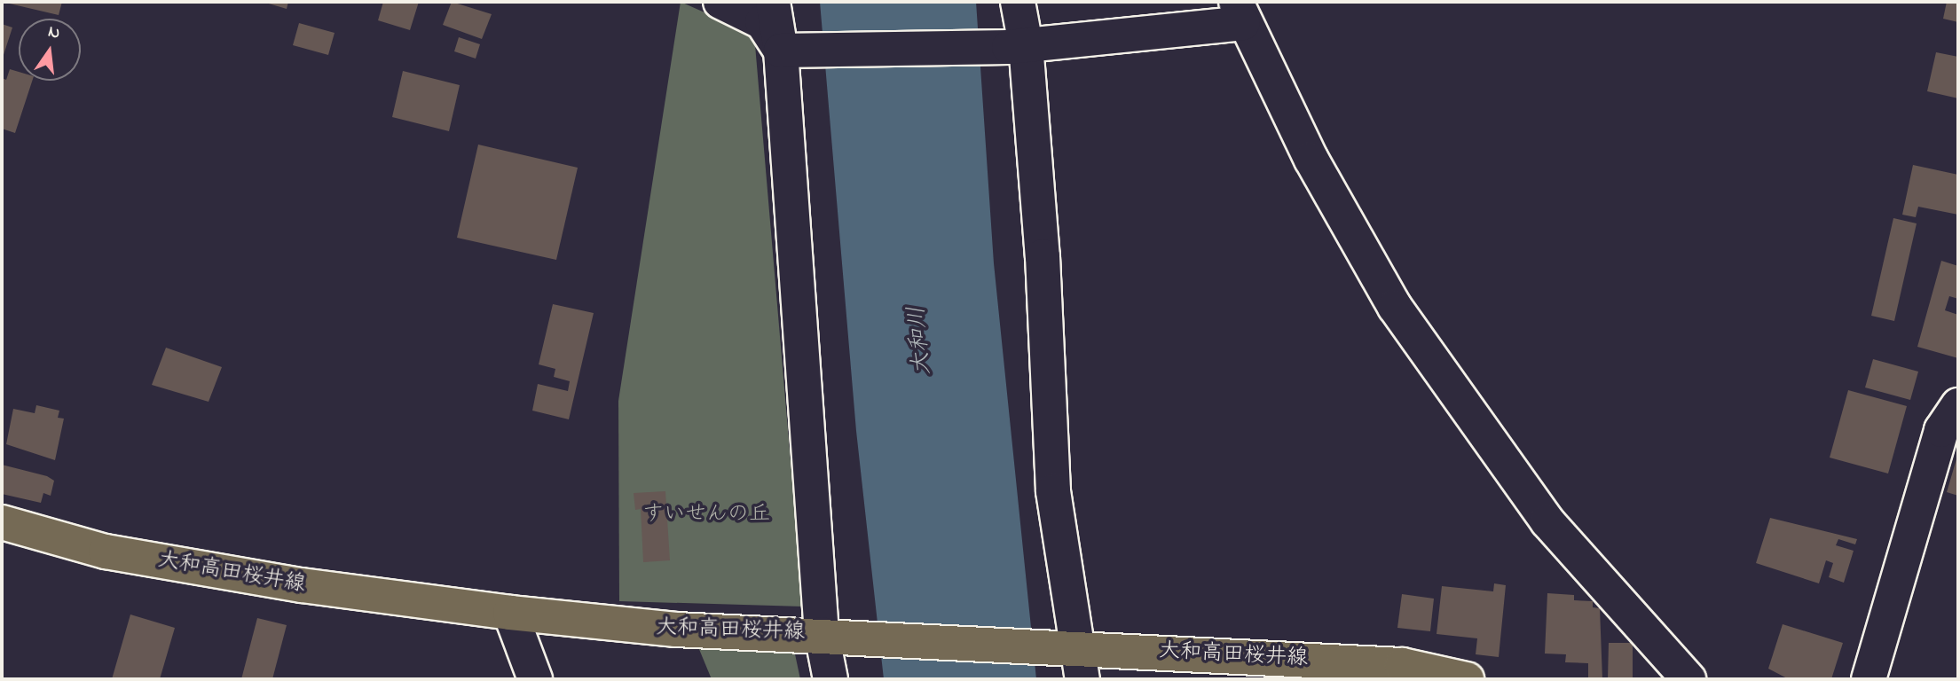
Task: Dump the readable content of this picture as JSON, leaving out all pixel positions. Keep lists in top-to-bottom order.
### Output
{
  "streets": {
    "main road": ["大和高田桜井線"]
  },
  "water": ["大和川"],
  "parks": ["すいせんの丘"],
  "north": "top"
}
